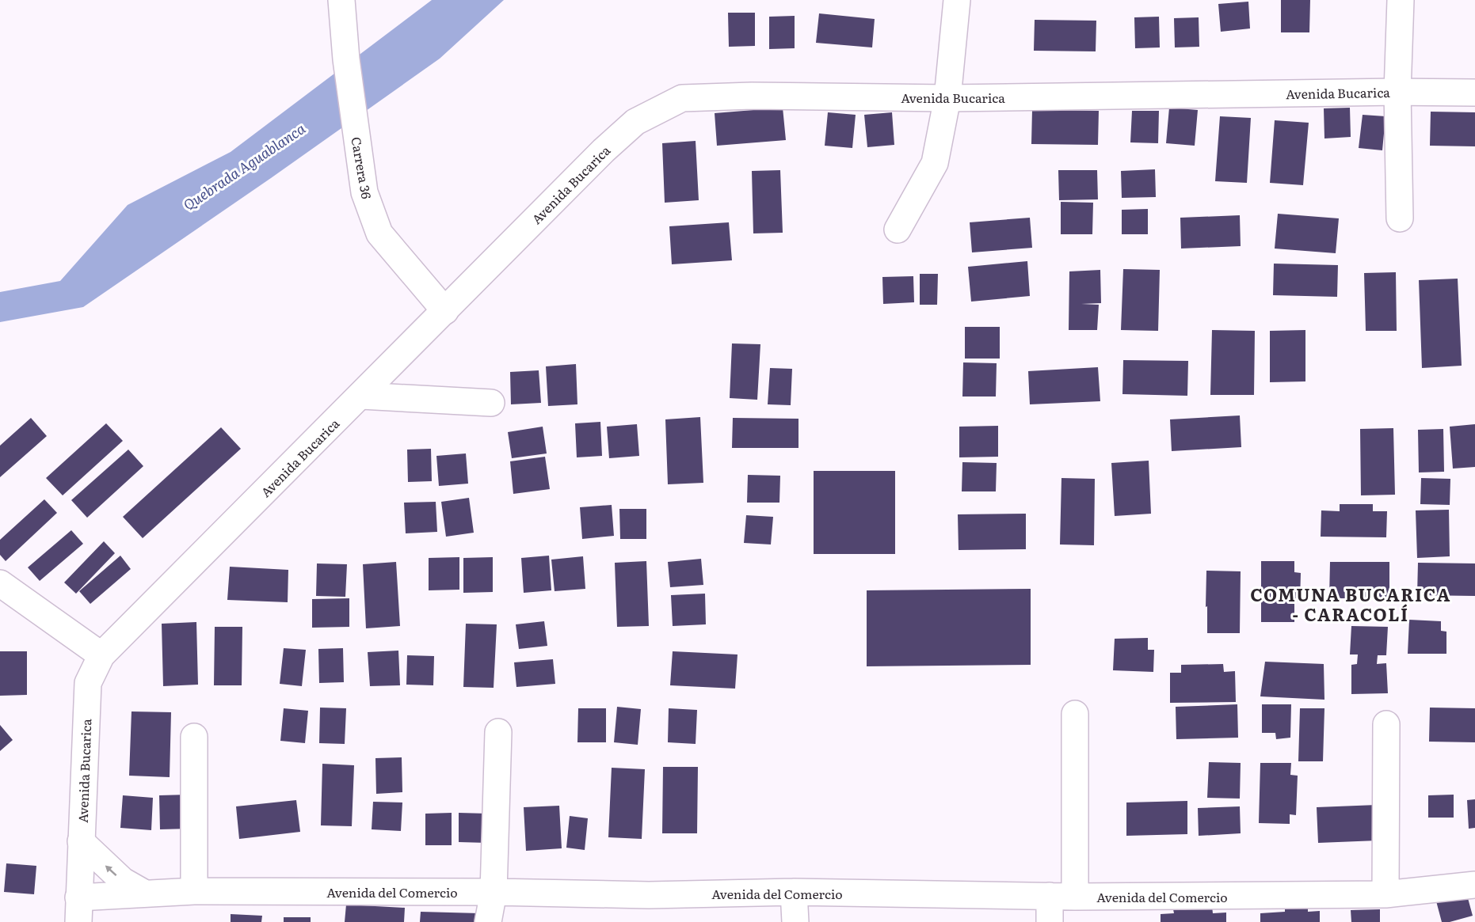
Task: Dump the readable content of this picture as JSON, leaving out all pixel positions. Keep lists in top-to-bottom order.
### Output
{
  "streets": {
    "street": ["Avenida Bucarica", "Carrera 36", "Avenida del Comercio"]
  },
  "crossings": [
    ["Avenida Bucarica", "Carrera 36"],
    ["Avenida Bucarica", "Avenida del Comercio"]
  ],
  "districts": ["COMUNA BUCARICA - CARACOLÍ"],
  "water": ["Quebrada Aguablanca"]
}
